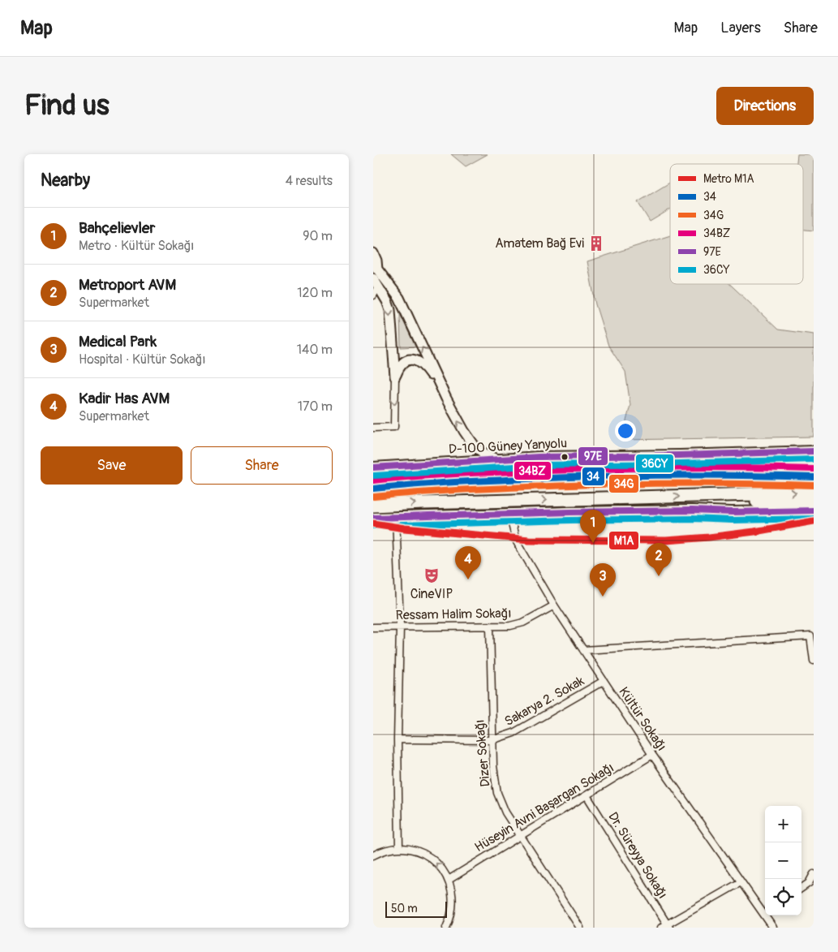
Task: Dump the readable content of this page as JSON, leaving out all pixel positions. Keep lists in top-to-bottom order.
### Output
{
  "streets": {
    "main road": ["D-100 Güney Yanyolu"],
    "street": [
      "Ressam Halim Sokağı",
      "Sakarya 2. Sokak",
      "Kültür Sokağı",
      "Dizer Sokağı",
      "Hüseyin Avni Başargan Sokağı",
      "Dr. Süreyya Sokağı"
    ]
  },
  "crossings": [
    ["Ressam Halim Sokağı", "Kültür Sokağı"],
    ["Ressam Halim Sokağı", "Dizer Sokağı"],
    ["Sakarya 2. Sokak", "Kültür Sokağı"],
    ["Sakarya 2. Sokak", "Dizer Sokağı"],
    ["Kültür Sokağı", "Hüseyin Avni Başargan Sokağı"],
    ["Dizer Sokağı", "Hüseyin Avni Başargan Sokağı"],
    ["Hüseyin Avni Başargan Sokağı", "Dr. Süreyya Sokağı"]
  ],
  "places": {
    "building": ["Amatem Bağ Evi"],
    "theatre": ["CineVIP"]
  },
  "lines": [
    "transit line 97E",
    "transit line 36CY",
    "transit line 34BZ",
    "transit line 34",
    "transit line 34G",
    "metro line M1A"
  ],
  "legend": [
    "Metro M1A",
    "34",
    "34G",
    "34BZ",
    "97E",
    "36CY"
  ],
  "scale_bar": "50 m",
  "page": {
    "header": "Map",
    "nav": ["Map", "Layers", "Share"],
    "buttons": [
      "Directions",
      ["Save", "Share"]
    ],
    "title": "Find us",
    "heading": ["Nearby", "4 results"],
    "list": [
      {
        "mark": "1",
        "name": "Bahçelievler",
        "note": "Metro · Kültür Sokağı",
        "value": "90 m"
      },
      {
        "mark": "2",
        "name": "Metroport AVM",
        "note": "Supermarket",
        "value": "120 m"
      },
      {
        "mark": "3",
        "name": "Medical Park",
        "note": "Hospital · Kültür Sokağı",
        "value": "140 m"
      },
      {
        "mark": "4",
        "name": "Kadir Has AVM",
        "note": "Supermarket",
        "value": "170 m"
      }
    ],
    "pins": [
      "1",
      "2",
      "4",
      "3"
    ],
    "map_buttons": ["+", "−"],
    "scale": "50 m"
  }
}
